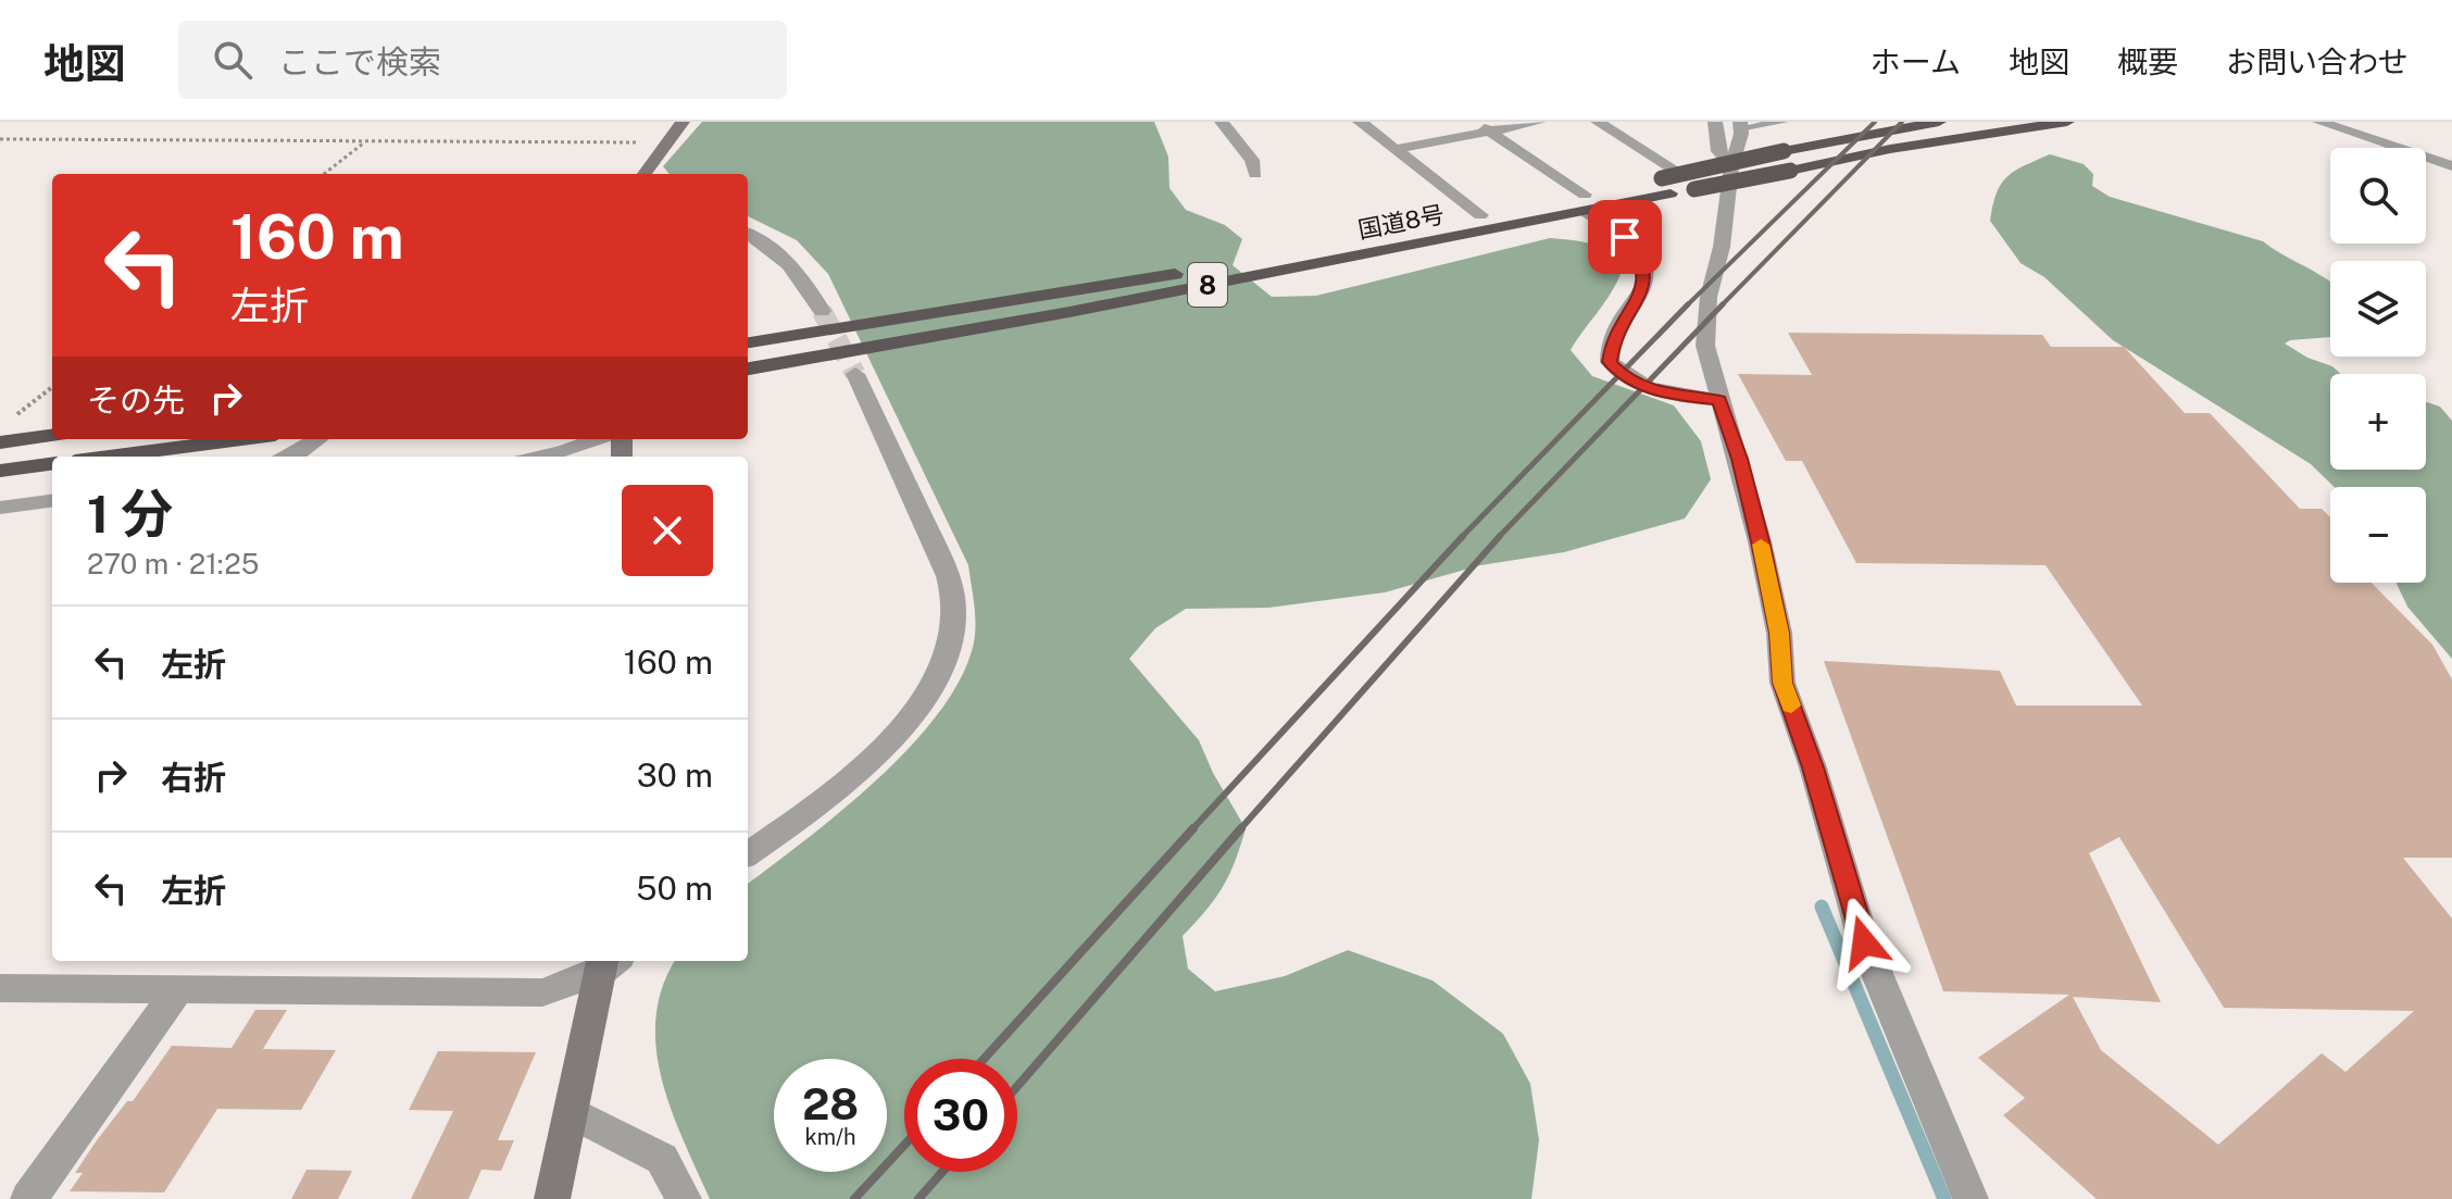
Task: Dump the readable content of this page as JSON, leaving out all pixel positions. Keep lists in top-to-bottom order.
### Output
{
  "streets": {
    "highway": ["国道8号", "8"]
  },
  "page": {
    "header": "地図",
    "search": "ここで検索",
    "nav": [
      "ホーム",
      "地図",
      "概要",
      "お問い合わせ"
    ],
    "map_buttons": ["+", "−"],
    "turn": ["160 m", "左折"],
    "then": "その先",
    "heading": ["1 分", "270 m · 21:25"],
    "list": [
      {
        "name": "左折",
        "value": "160 m"
      },
      {
        "name": "右折",
        "value": "30 m"
      },
      {
        "name": "左折",
        "value": "50 m"
      }
    ],
    "speed": "28 km/h",
    "limit": "30"
  }
}
